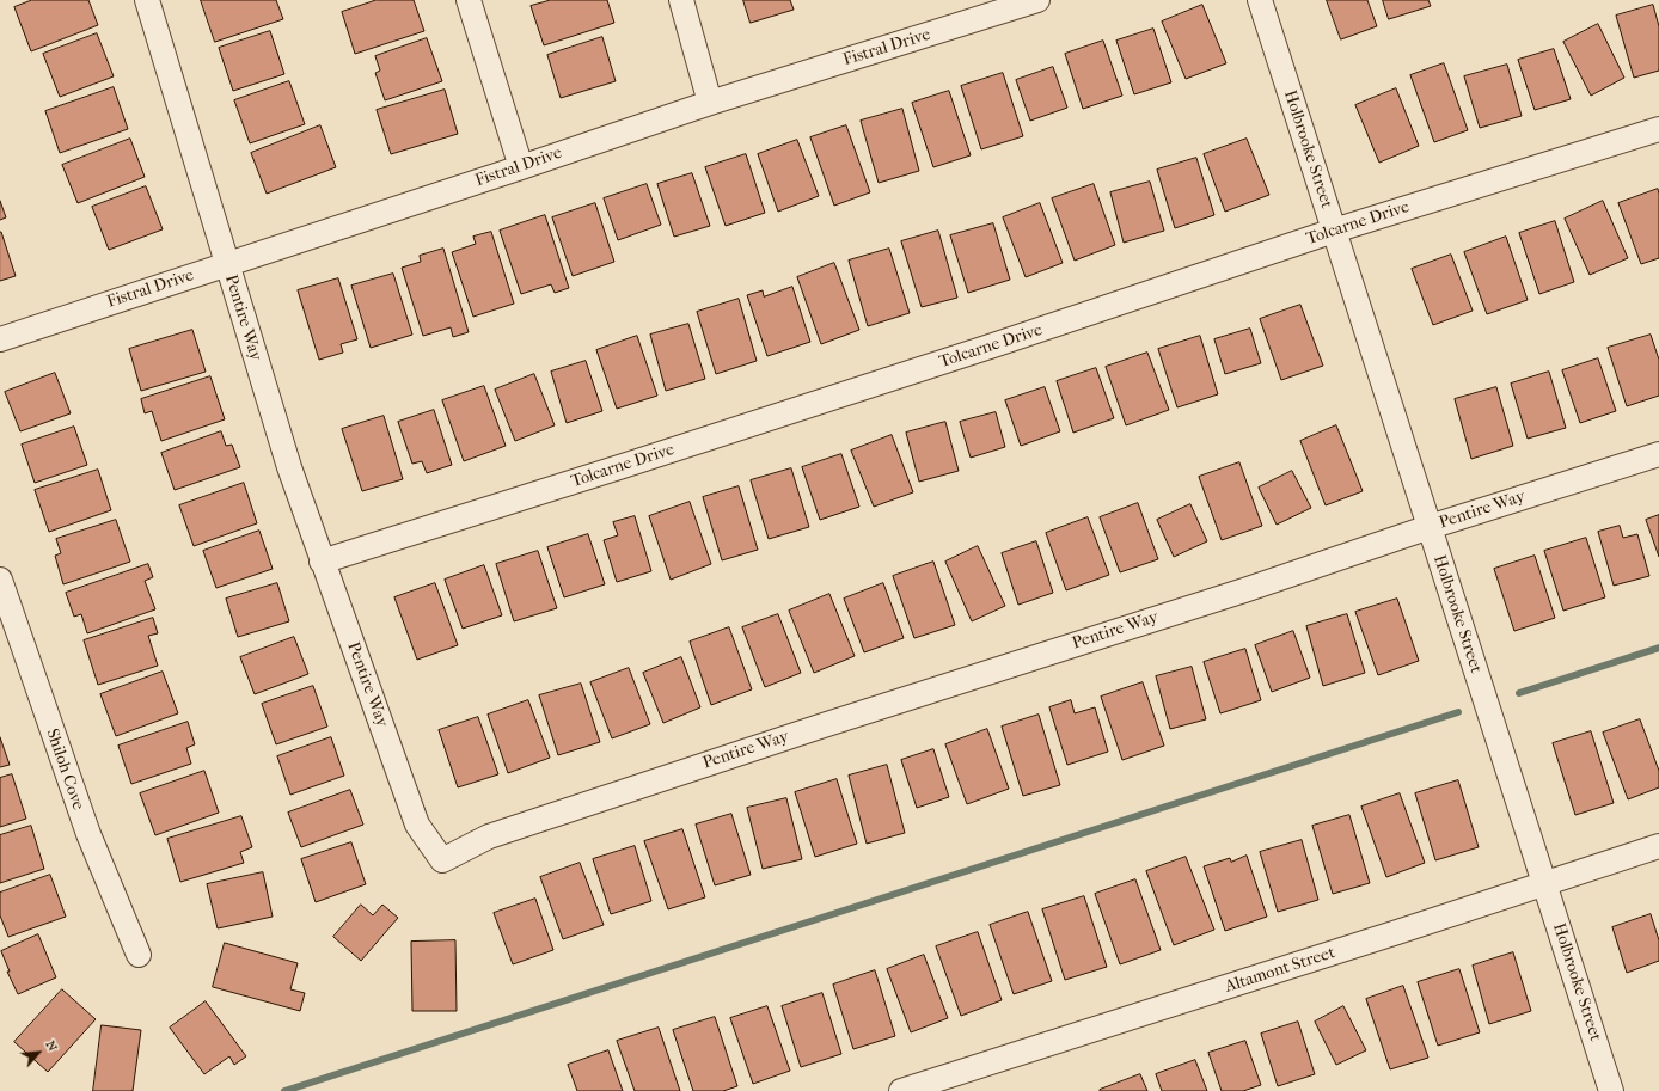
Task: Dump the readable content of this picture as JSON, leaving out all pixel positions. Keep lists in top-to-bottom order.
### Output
{
  "streets": {
    "street": [
      "Fistral Drive",
      "Holbrooke Street",
      "Tolcarne Drive",
      "Pentire Way",
      "Shiloh Cove",
      "Altamont Street"
    ]
  },
  "crossings": [
    ["Fistral Drive", "Pentire Way"],
    ["Holbrooke Street", "Tolcarne Drive"],
    ["Holbrooke Street", "Pentire Way"],
    ["Holbrooke Street", "Altamont Street"],
    ["Tolcarne Drive", "Pentire Way"]
  ],
  "north": "top right"
}
